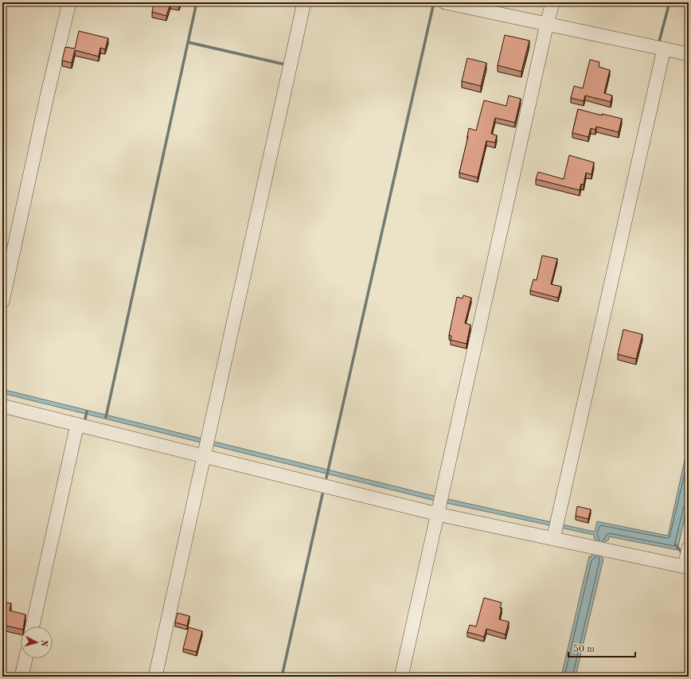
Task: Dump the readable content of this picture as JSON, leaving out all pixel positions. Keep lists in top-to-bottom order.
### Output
{
  "scale_bar": "50 m",
  "north": "right"
}
